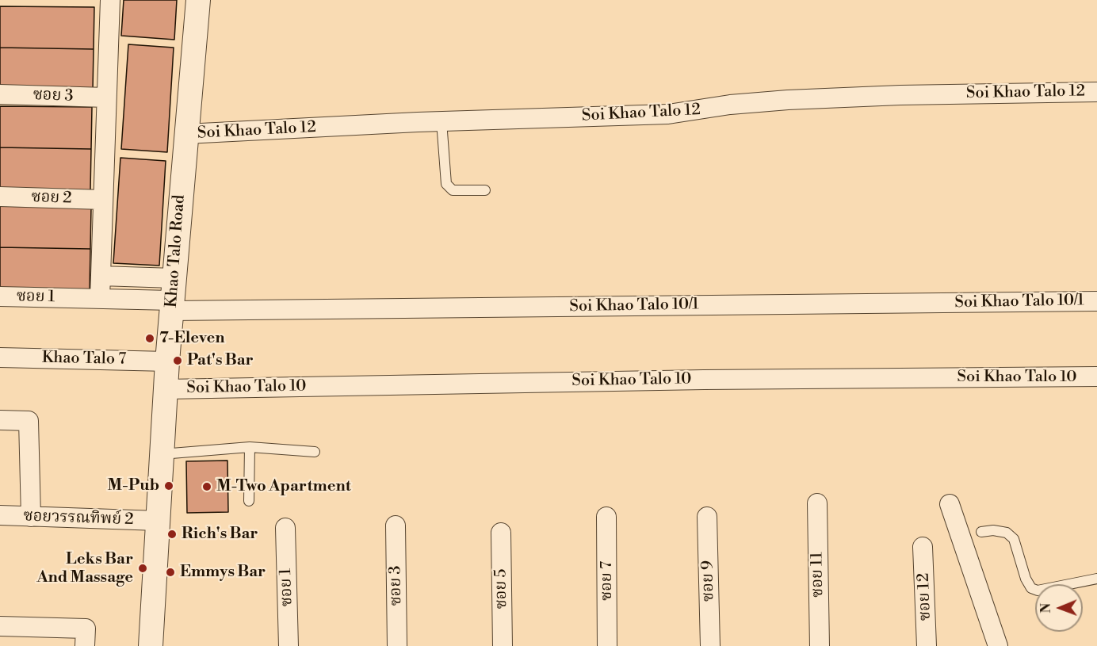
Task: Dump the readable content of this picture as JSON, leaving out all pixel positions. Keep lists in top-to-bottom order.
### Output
{
  "streets": {
    "street": [
      "Soi Khao Talo 12",
      "ซอย 3",
      "ซอย 2",
      "Khao Talo Road",
      "ซอย 1",
      "Soi Khao Talo 10/1",
      "Khao Talo 7",
      "Soi Khao Talo 10",
      "ซอยวรรณทิพย์ 2",
      "ซอย 11",
      "ซอย 7",
      "ซอย 9",
      "ซอย 5",
      "ซอย 12"
    ]
  },
  "crossings": [
    ["Soi Khao Talo 12", "Khao Talo Road"],
    ["Khao Talo Road", "ซอย 1"],
    ["Khao Talo Road", "Soi Khao Talo 10/1"],
    ["Khao Talo Road", "Khao Talo 7"],
    ["Khao Talo Road", "Soi Khao Talo 10"],
    ["Khao Talo Road", "ซอยวรรณทิพย์ 2"],
    ["ซอย 1", "Soi Khao Talo 10/1"]
  ],
  "places": [
    "7-Eleven",
    "Pat's Bar",
    "M-Pub",
    "M-Two Apartment",
    "Rich's Bar",
    "Leks Bar And Massage",
    "Emmys Bar"
  ],
  "north": "left"
}
